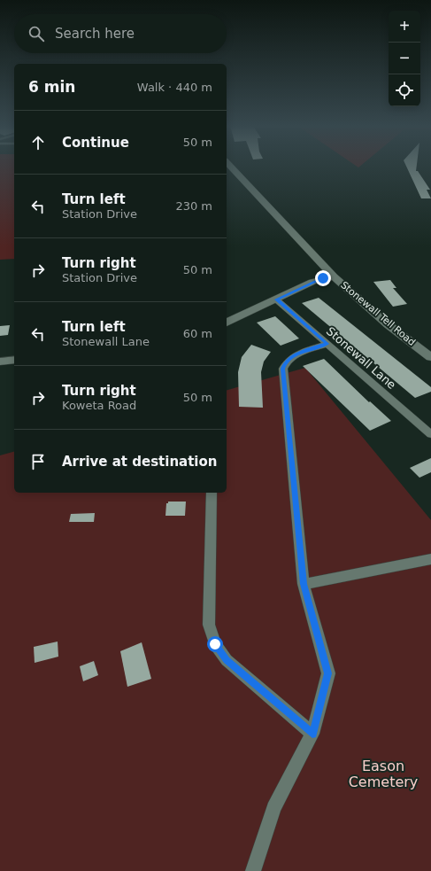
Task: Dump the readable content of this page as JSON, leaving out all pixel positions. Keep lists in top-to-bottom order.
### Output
{
  "streets": {
    "street": ["Stonewall Tell Road", "Stonewall Lane"]
  },
  "parks": ["Eason Cemetery"],
  "page": {
    "map_buttons": ["+", "−"],
    "search": "Search here",
    "heading": ["6 min", "Walk · 440 m"],
    "list": [
      ["Continue", "50 m"],
      ["Turn left", "Station Drive", "230 m"],
      ["Turn right", "Station Drive", "50 m"],
      ["Turn left", "Stonewall Lane", "60 m"],
      ["Turn right", "Koweta Road", "50 m"],
      "Arrive at destination"
    ]
  }
}
